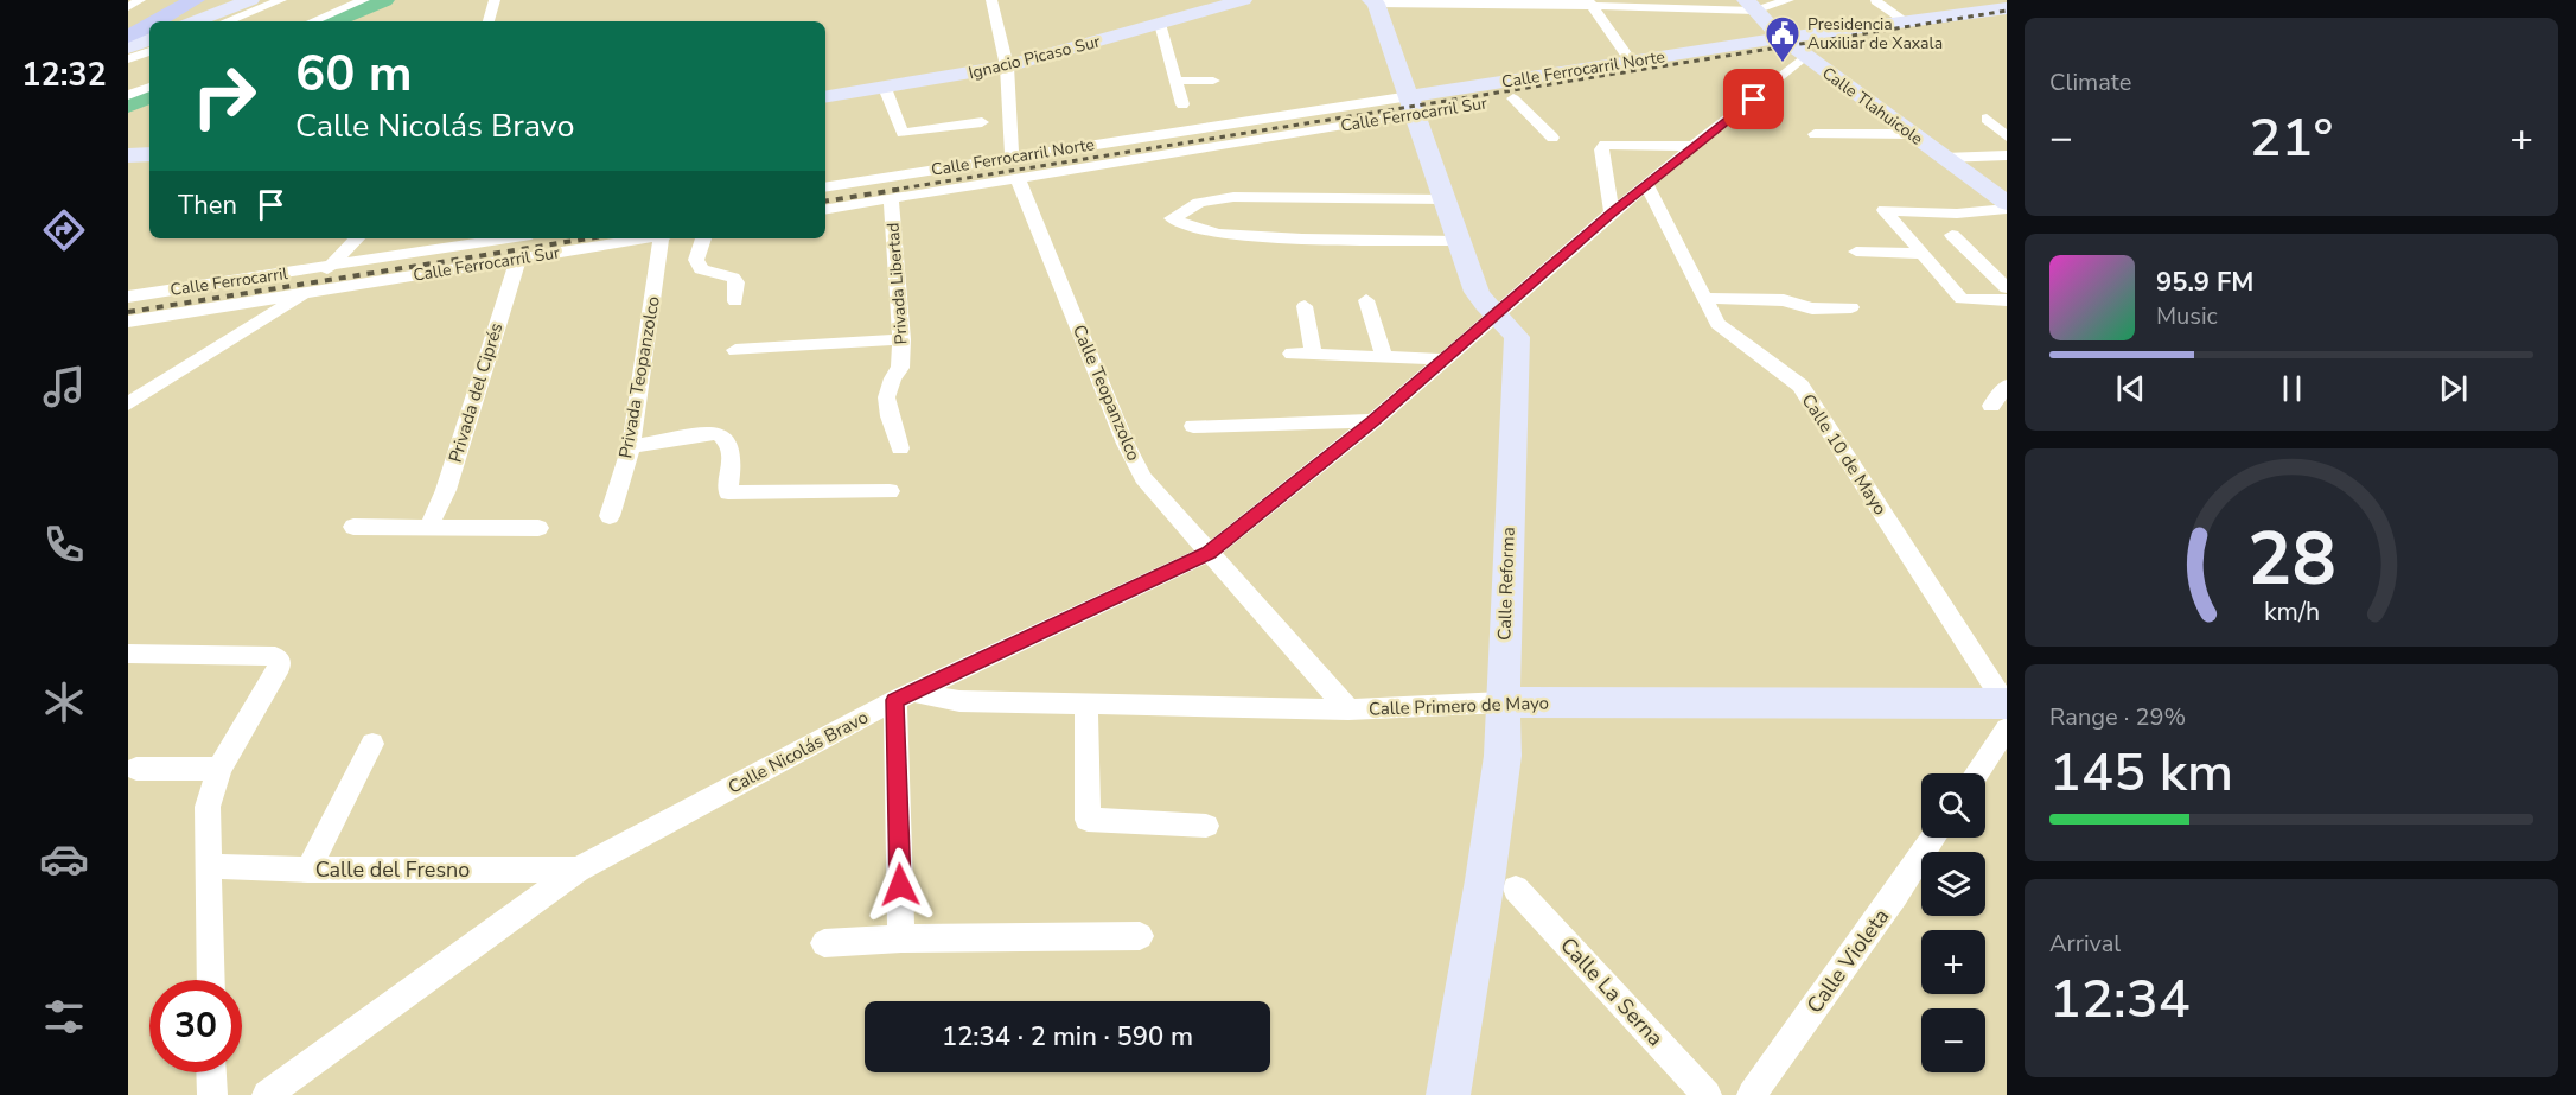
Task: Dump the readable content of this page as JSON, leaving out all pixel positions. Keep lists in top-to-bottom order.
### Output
{
  "streets": {
    "main road": [
      "Ignacio Picaso Sur",
      "Calle Ferrocarril Norte",
      "Calle Tlahuicole",
      "Calle Ferrocarril Sur",
      "Calle Reforma",
      "Calle Primero de Mayo"
    ],
    "street": [
      "Calle Ferrocarril",
      "Privada Libertad",
      "Privada Teopanzolco",
      "Privada del Ciprés",
      "Calle Teopanzolco",
      "Calle 10 de Mayo",
      "Calle Nicolás Bravo",
      "Calle del Fresno",
      "Calle Violeta",
      "Calle La Serna"
    ]
  },
  "crossings": [
    ["Calle Ferrocarril Norte", "Calle Tlahuicole"],
    ["Calle Ferrocarril Norte", "Calle Ferrocarril Sur"],
    ["Calle Ferrocarril Norte", "Calle Reforma"],
    ["Calle Tlahuicole", "Calle Nicolás Bravo"],
    ["Calle Ferrocarril Sur", "Calle Ferrocarril"],
    ["Calle Ferrocarril Sur", "Privada Libertad"],
    ["Calle Ferrocarril Sur", "Privada del Ciprés"],
    ["Calle Ferrocarril Sur", "Calle Teopanzolco"],
    ["Calle Ferrocarril Sur", "Calle Reforma"],
    ["Calle Teopanzolco", "Calle Primero de Mayo"],
    ["Calle Teopanzolco", "Calle Nicolás Bravo"],
    ["Calle 10 de Mayo", "Calle Primero de Mayo"],
    ["Calle 10 de Mayo", "Calle Nicolás Bravo"],
    ["Calle Reforma", "Calle Primero de Mayo"],
    ["Calle Reforma", "Calle Nicolás Bravo"],
    ["Calle Primero de Mayo", "Calle Nicolás Bravo"],
    ["Calle Nicolás Bravo", "Calle del Fresno"]
  ],
  "places": {
    "public building": ["Presidencia Auxiliar de Xaxala"]
  },
  "page": {
    "tabs": "12:32",
    "tile": [
      "Climate",
      ["Range · 29%", "145 km"],
      ["Arrival", "12:34"]
    ],
    "turn": ["60 m", "Calle Nicolás Bravo"],
    "heat": ["−", "21°", "+"],
    "then": "Then",
    "song": ["95.9 FM", "Music"],
    "map_buttons": ["+", "−"],
    "limit": "30",
    "trip": "12:34 · 2 min · 590 m",
    "gauge": ["28", "km/h"]
  }
}
